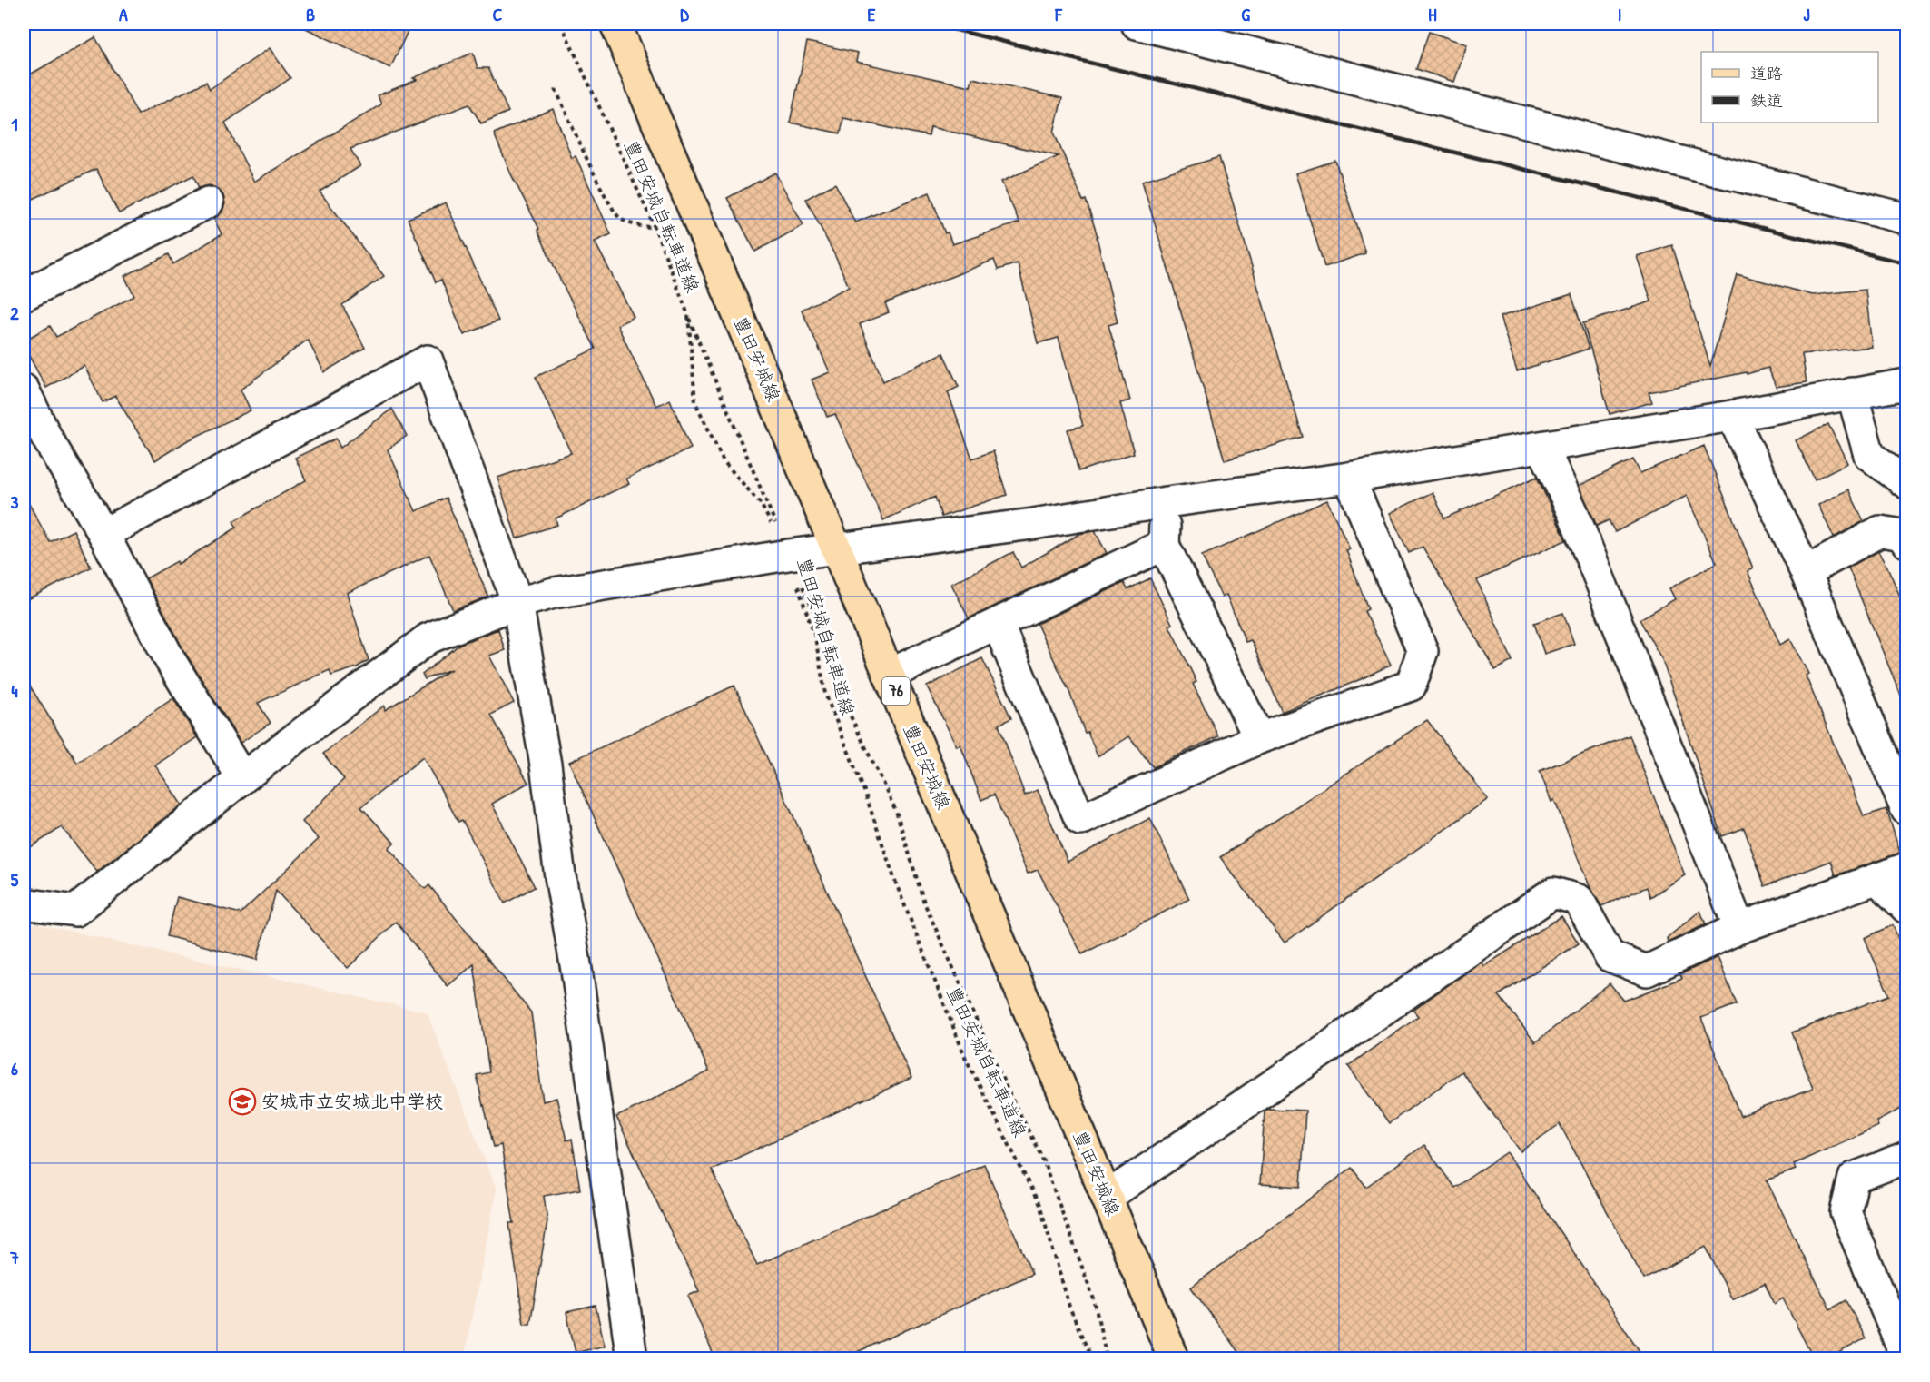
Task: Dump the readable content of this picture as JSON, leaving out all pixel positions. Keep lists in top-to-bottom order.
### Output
{
  "streets": {
    "main road": ["豊田安城線", "76"],
    "path": ["豊田安城自転車道線"]
  },
  "places": {
    "school or university": ["安城市立安城北中学校"]
  },
  "legend": ["道路", "鉄道"],
  "grid": {
    "columns": [
      "A",
      "B",
      "C",
      "D",
      "E",
      "F",
      "G",
      "H",
      "I",
      "J"
    ],
    "rows": [
      "1",
      "2",
      "3",
      "4",
      "5",
      "6",
      "7"
    ]
  }
}
